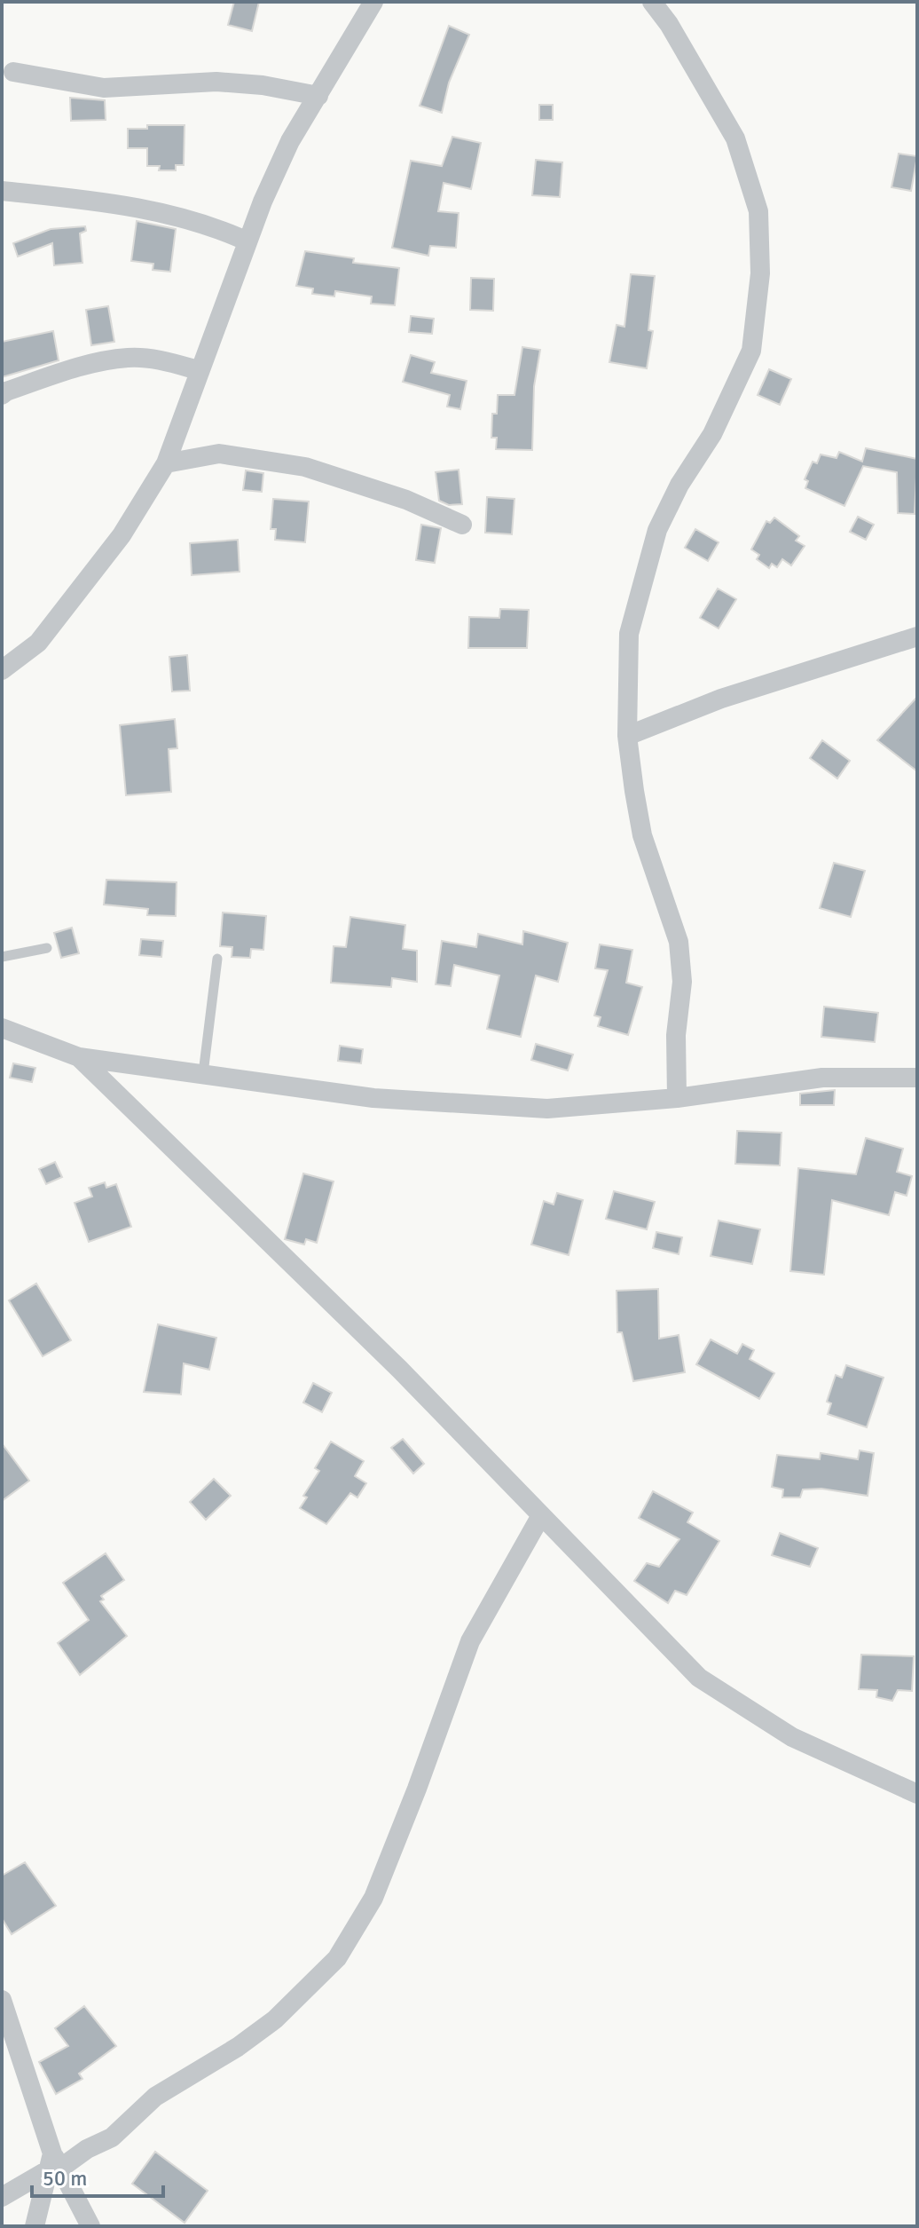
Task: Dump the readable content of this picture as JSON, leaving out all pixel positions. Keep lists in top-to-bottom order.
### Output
{
  "scale_bar": "50 m"
}
